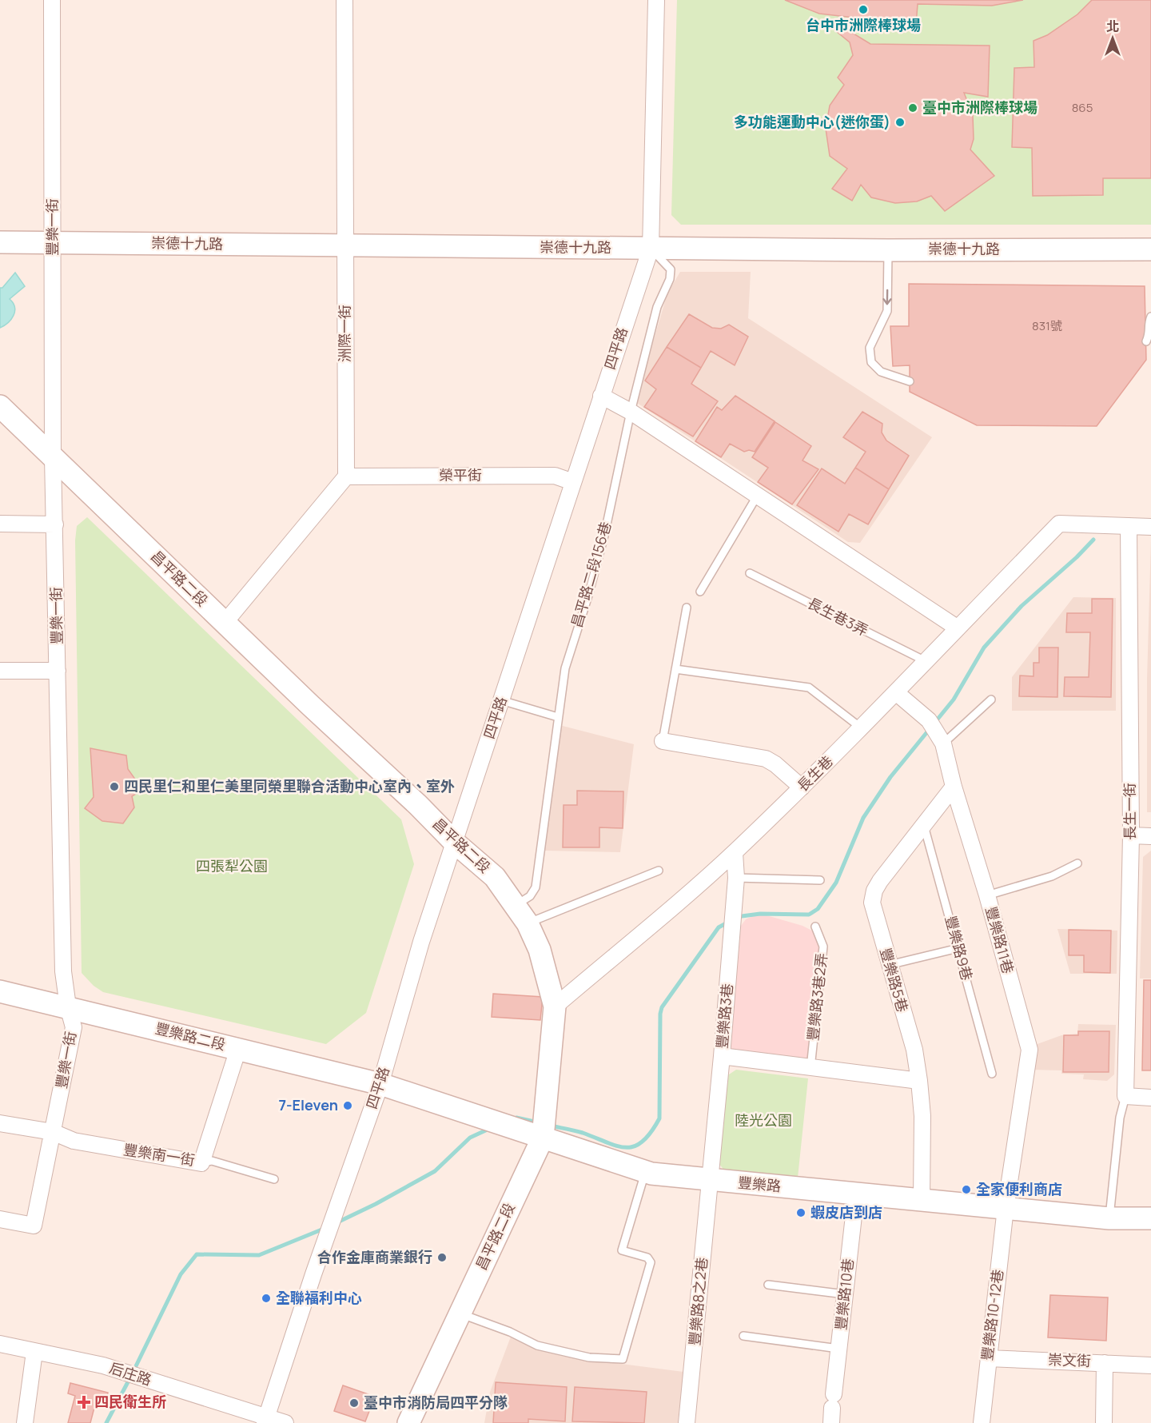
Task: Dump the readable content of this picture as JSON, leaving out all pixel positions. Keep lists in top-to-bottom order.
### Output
{
  "streets": {
    "street": [
      "豐樂一街",
      "崇德十九路",
      "洲際一街",
      "四平路",
      "榮平街",
      "昌平路二段",
      "長生巷",
      "長生一街",
      "豐樂路11巷",
      "豐樂路5巷",
      "豐樂路3巷",
      "豐樂路二段",
      "豐樂南一街",
      "豐樂路",
      "豐樂路10巷",
      "豐樂路8之2巷",
      "豐樂路10-12巷",
      "崇文街",
      "后庄路"
    ],
    "lane": [
      "昌平路二段156巷",
      "長生巷3弄",
      "豐樂路9巷",
      "豐樂路3巷2弄"
    ]
  },
  "crossings": [
    ["豐樂一街", "崇德十九路"],
    ["豐樂一街", "昌平路二段"],
    ["豐樂一街", "豐樂路二段"],
    ["豐樂一街", "豐樂南一街"],
    ["崇德十九路", "洲際一街"],
    ["崇德十九路", "四平路"],
    ["崇德十九路", "昌平路二段156巷"],
    ["洲際一街", "榮平街"],
    ["四平路", "榮平街"],
    ["四平路", "昌平路二段156巷"],
    ["四平路", "昌平路二段"],
    ["四平路", "豐樂路二段"],
    ["四平路", "豐樂路"],
    ["四平路", "后庄路"],
    ["昌平路二段156巷", "昌平路二段"],
    ["昌平路二段", "長生巷"],
    ["昌平路二段", "豐樂路"],
    ["長生巷3弄", "長生巷"],
    ["長生巷", "長生一街"],
    ["長生巷", "豐樂路11巷"],
    ["長生巷", "豐樂路3巷"],
    ["豐樂路11巷", "豐樂路5巷"],
    ["豐樂路11巷", "豐樂路"],
    ["豐樂路11巷", "豐樂路10-12巷"],
    ["豐樂路9巷", "豐樂路5巷"],
    ["豐樂路5巷", "豐樂路"],
    ["豐樂路3巷", "豐樂路"],
    ["豐樂路3巷", "豐樂路8之2巷"],
    ["豐樂路二段", "豐樂南一街"],
    ["豐樂路二段", "豐樂路"],
    ["豐樂路", "豐樂路10巷"],
    ["豐樂路", "豐樂路8之2巷"],
    ["豐樂路", "豐樂路10-12巷"],
    ["豐樂路10-12巷", "崇文街"]
  ],
  "parks": ["四張犁公園", "陸光公園"],
  "places": {
    "other": [
      "台中市洲際棒球場",
      "臺中市洲際棒球場",
      "多功能運動中心(迷你蛋)",
      "四民里仁和里仁美里同榮里聯合活動中心室內、室外",
      "7-Eleven",
      "全家便利商店",
      "蝦皮店到店",
      "合作金庫商業銀行",
      "全聯福利中心",
      "臺中市消防局四平分隊"
    ],
    "health": ["四民衛生所"]
  },
  "house_numbers": ["865", "831號"],
  "north": "top"
}
